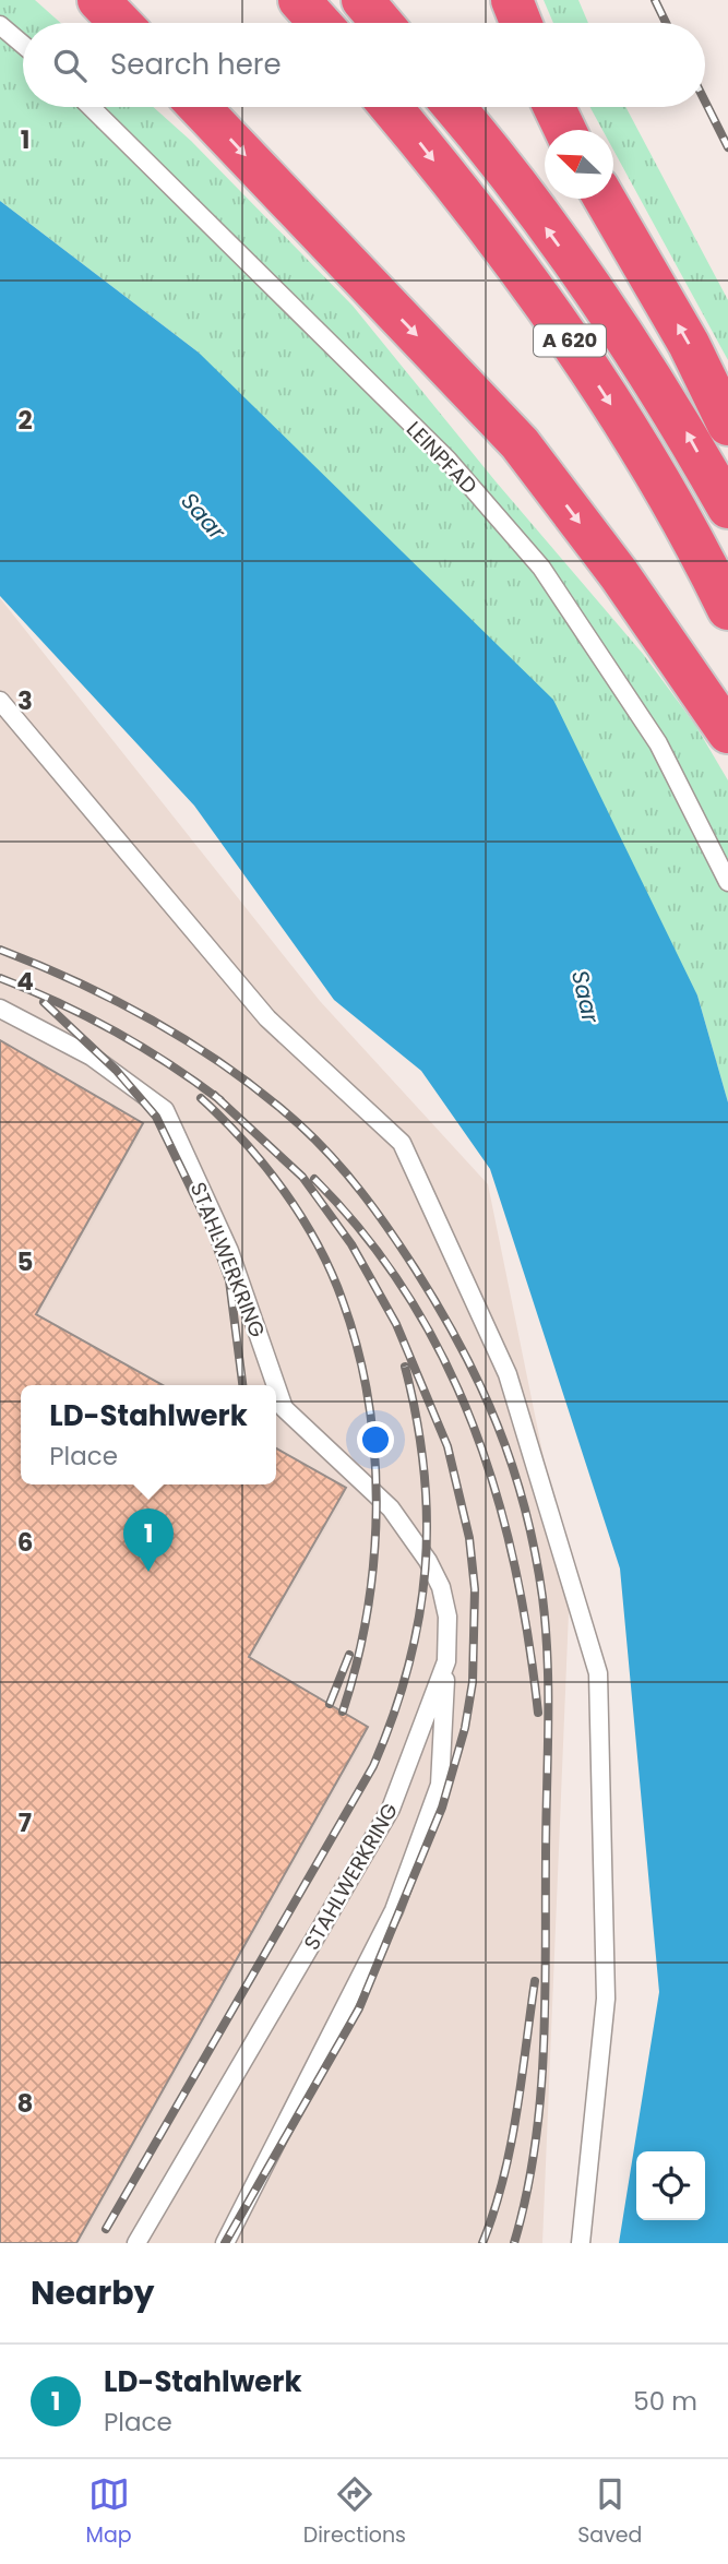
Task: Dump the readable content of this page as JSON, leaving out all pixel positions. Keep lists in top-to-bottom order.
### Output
{
  "streets": {
    "highway": ["A 620"],
    "lane": ["LEINPFAD", "STAHLWERKRING"]
  },
  "water": ["Saar"],
  "north": "top left",
  "page": {
    "search": "Search here",
    "popup": ["LD-Stahlwerk", "Place"],
    "pins": "1",
    "heading": "Nearby",
    "list": [
      {
        "mark": "1",
        "name": "LD-Stahlwerk",
        "note": "Place",
        "value": "50 m"
      }
    ],
    "nav": ["Map", "Directions", "Saved"]
  },
  "grid": {
    "rows": [
      "1",
      "2",
      "3",
      "4",
      "5",
      "6",
      "7",
      "8"
    ]
  }
}
